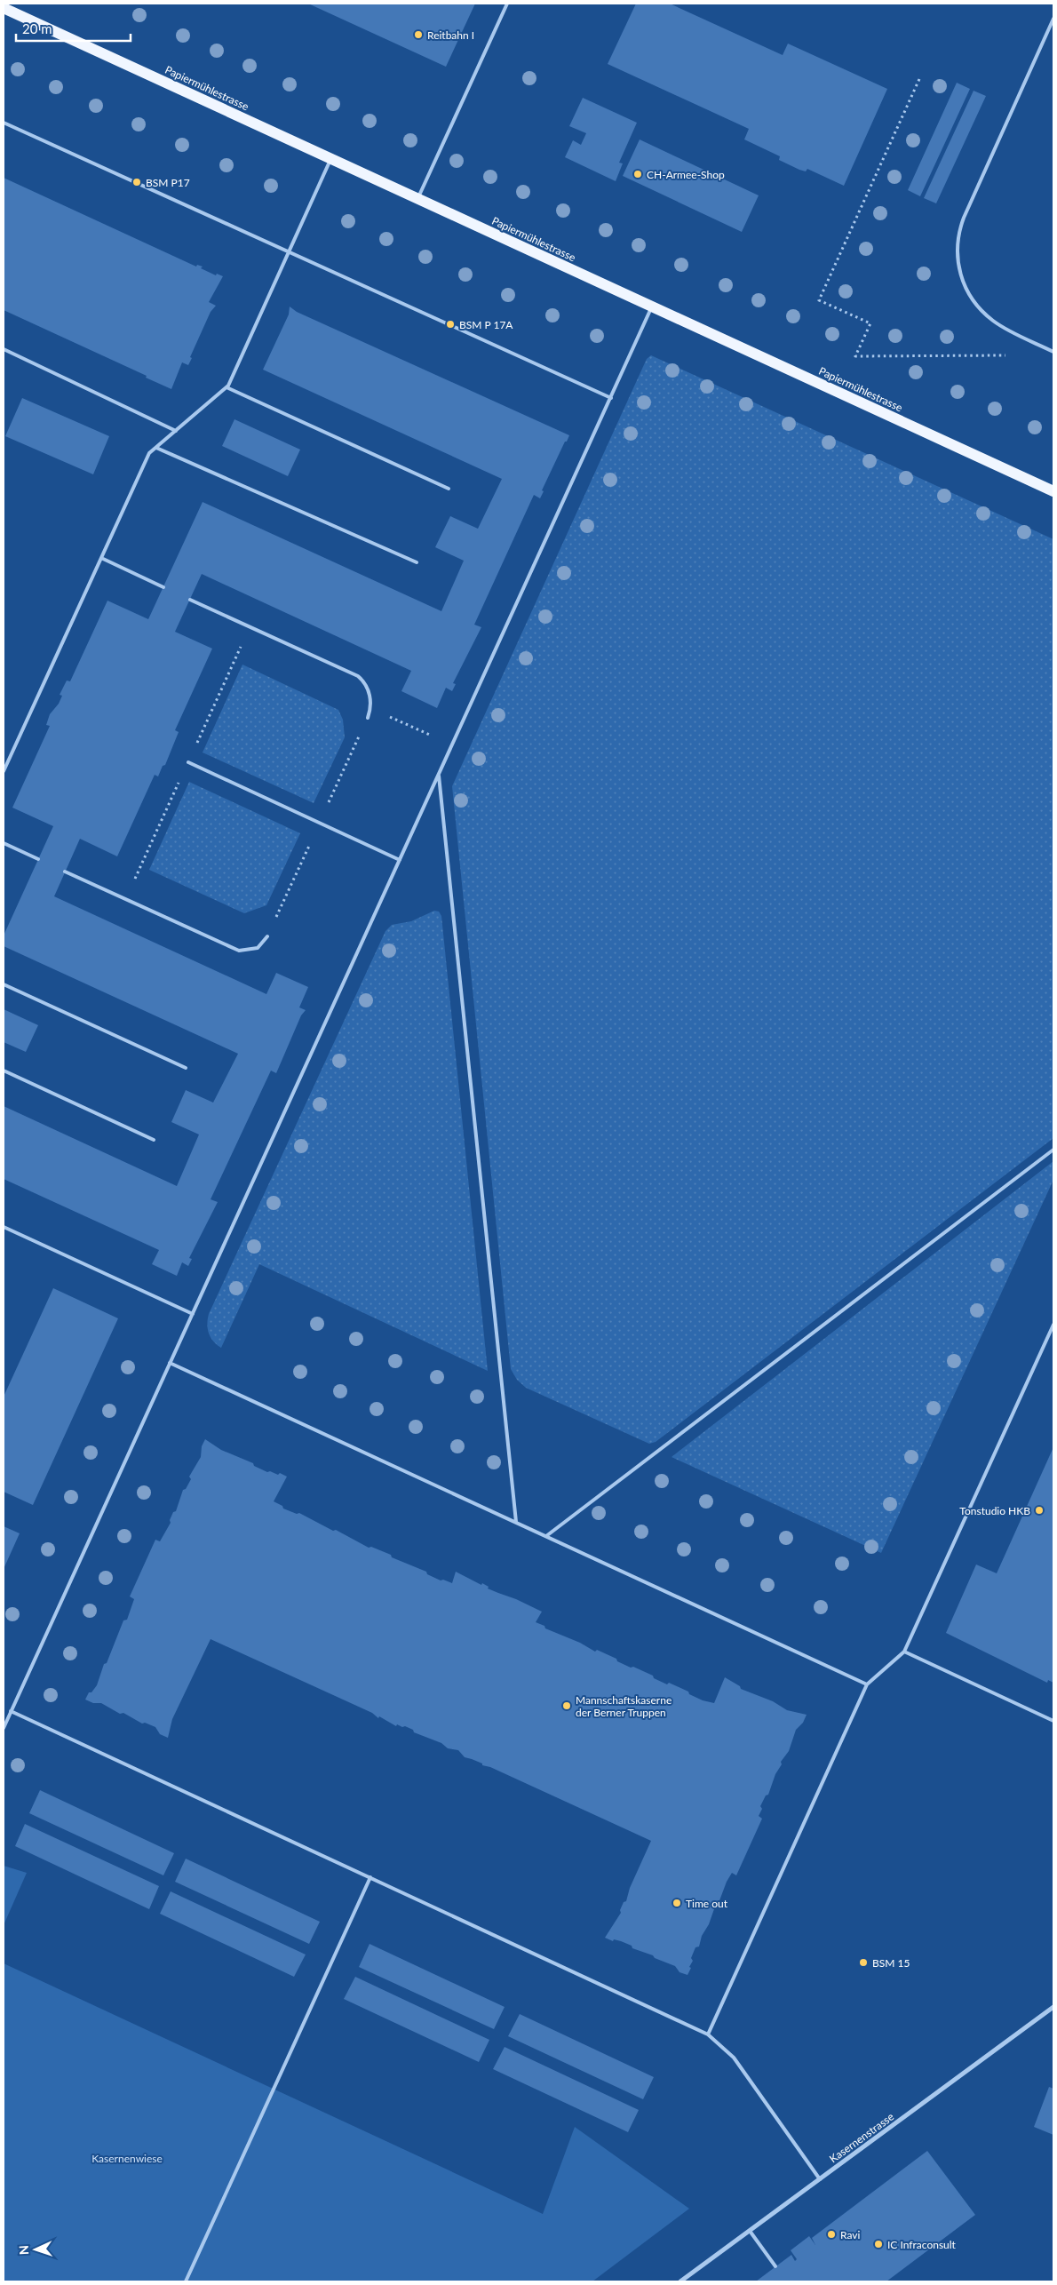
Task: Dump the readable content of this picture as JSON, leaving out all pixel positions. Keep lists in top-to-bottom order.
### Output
{
  "streets": {
    "main road": ["Papiermühlestrasse"],
    "street": ["Kasernenstrasse"]
  },
  "parks": ["Kasernenwiese"],
  "places": [
    "Reitbahn I",
    "CH-Armee-Shop",
    "BSM P17",
    "BSM P 17A",
    "Tonstudio HKB",
    "Mannschaftskaserne der Berner Truppen",
    "Time out",
    "BSM 15",
    "Ravi",
    "IC Infraconsult"
  ],
  "scale_bar": "20 m",
  "north": "left"
}
